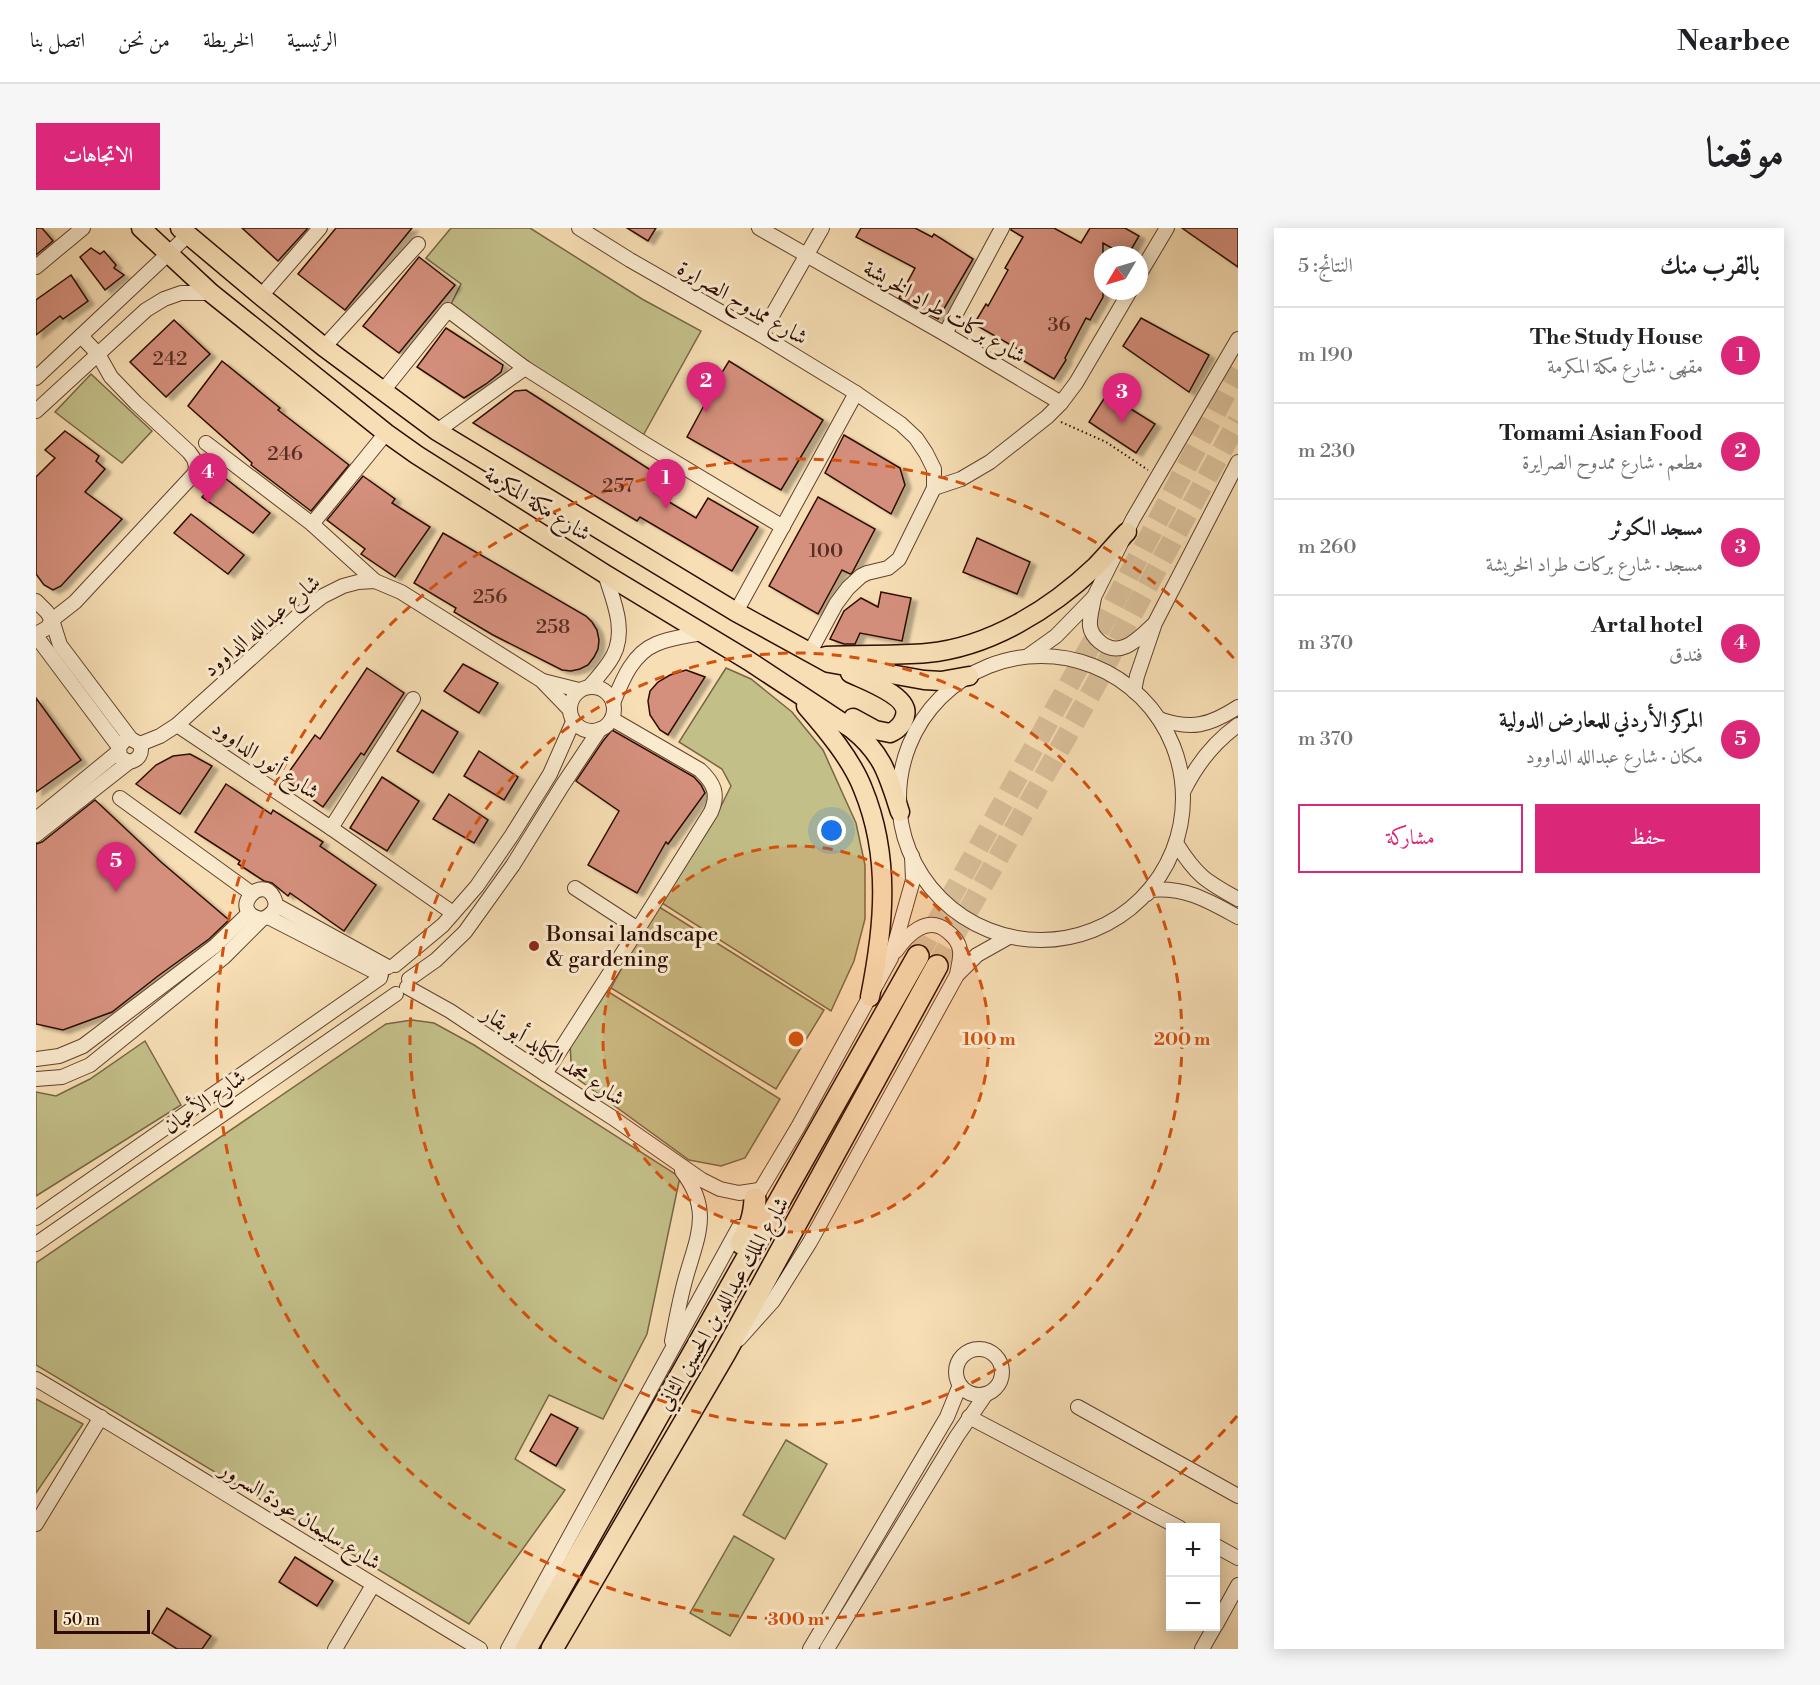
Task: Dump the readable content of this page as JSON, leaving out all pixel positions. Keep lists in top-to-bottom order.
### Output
{
  "streets": {
    "highway": ["شارع الملك عبدالله بن الحسين الثاني"],
    "main road": ["شارع مكة المكرمة"],
    "street": [
      "شارع ممدوح الصرايرة",
      "شارع بركات طراد الخريشة",
      "شارع عبدالله الداوود",
      "شارع أنور الداوود",
      "شارع محمد الكايد أبو بقار",
      "شارع الأعيان",
      "شارع سليمان عودة السرور"
    ]
  },
  "crossings": [
    ["شارع عبدالله الداوود", "شارع أنور الداوود"],
    ["شارع أنور الداوود", "شارع الأعيان"],
    ["شارع محمد الكايد أبو بقار", "شارع الأعيان"],
    ["شارع محمد الكايد أبو بقار", "شارع الملك عبدالله بن الحسين الثاني"]
  ],
  "places": ["Bonsai landscape & gardening"],
  "house_numbers": [
    "36",
    "242",
    "246",
    "257",
    "100",
    "256",
    "258"
  ],
  "scale_bar": "50 m",
  "north": "bottom left",
  "page": {
    "header": "Nearbee",
    "nav": [
      "الرئيسية",
      "الخريطة",
      "من نحن",
      "اتصل بنا"
    ],
    "title": "موقعنا",
    "buttons": [
      "الاتجاهات",
      ["حفظ", "مشاركة"]
    ],
    "heading": ["بالقرب منك", "النتائج: 5"],
    "list": [
      {
        "mark": "1",
        "name": "The Study House",
        "note": "مقهى · شارع مكة المكرمة",
        "value": "190 m"
      },
      {
        "mark": "2",
        "name": "Tomami Asian Food",
        "note": "مطعم · شارع ممدوح الصرايرة",
        "value": "230 m"
      },
      {
        "mark": "3",
        "name": "مسجد الكوثر",
        "note": "مسجد · شارع بركات طراد الخريشة",
        "value": "260 m"
      },
      {
        "mark": "4",
        "name": "Artal hotel",
        "note": "فندق",
        "value": "370 m"
      },
      {
        "mark": "5",
        "name": "المركز الأردني للمعارض الدولية",
        "note": "مكان · شارع عبدالله الداوود",
        "value": "370 m"
      }
    ],
    "pins": [
      "2",
      "3",
      "4",
      "1",
      "5"
    ],
    "map_buttons": ["+", "−"],
    "scale": "50 m"
  },
  "rings": ["100 m", "200 m", "300 m"]
}
